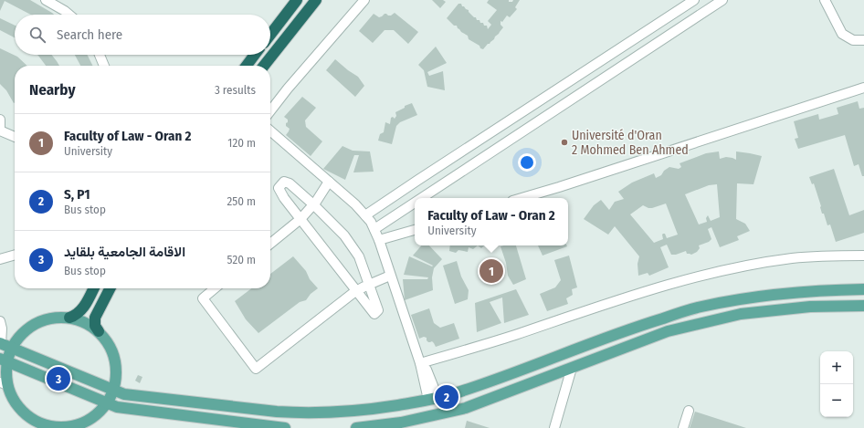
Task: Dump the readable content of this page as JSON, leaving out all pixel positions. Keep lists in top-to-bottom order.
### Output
{
  "places": ["Université d'Oran 2 Mohmed Ben Ahmed"],
  "page": {
    "search": "Search here",
    "heading": ["Nearby", "3 results"],
    "list": [
      {
        "mark": "1",
        "name": "Faculty of Law - Oran 2",
        "note": "University",
        "value": "120 m"
      },
      {
        "mark": "2",
        "name": "S, P1",
        "note": "Bus stop",
        "value": "250 m"
      },
      {
        "mark": "3",
        "name": "الاقامة الجامعية بلقايد",
        "note": "Bus stop",
        "value": "520 m"
      }
    ],
    "popup": ["Faculty of Law - Oran 2", "University"],
    "pins": ["1", "3", "2"],
    "map_buttons": ["+", "−"]
  }
}
